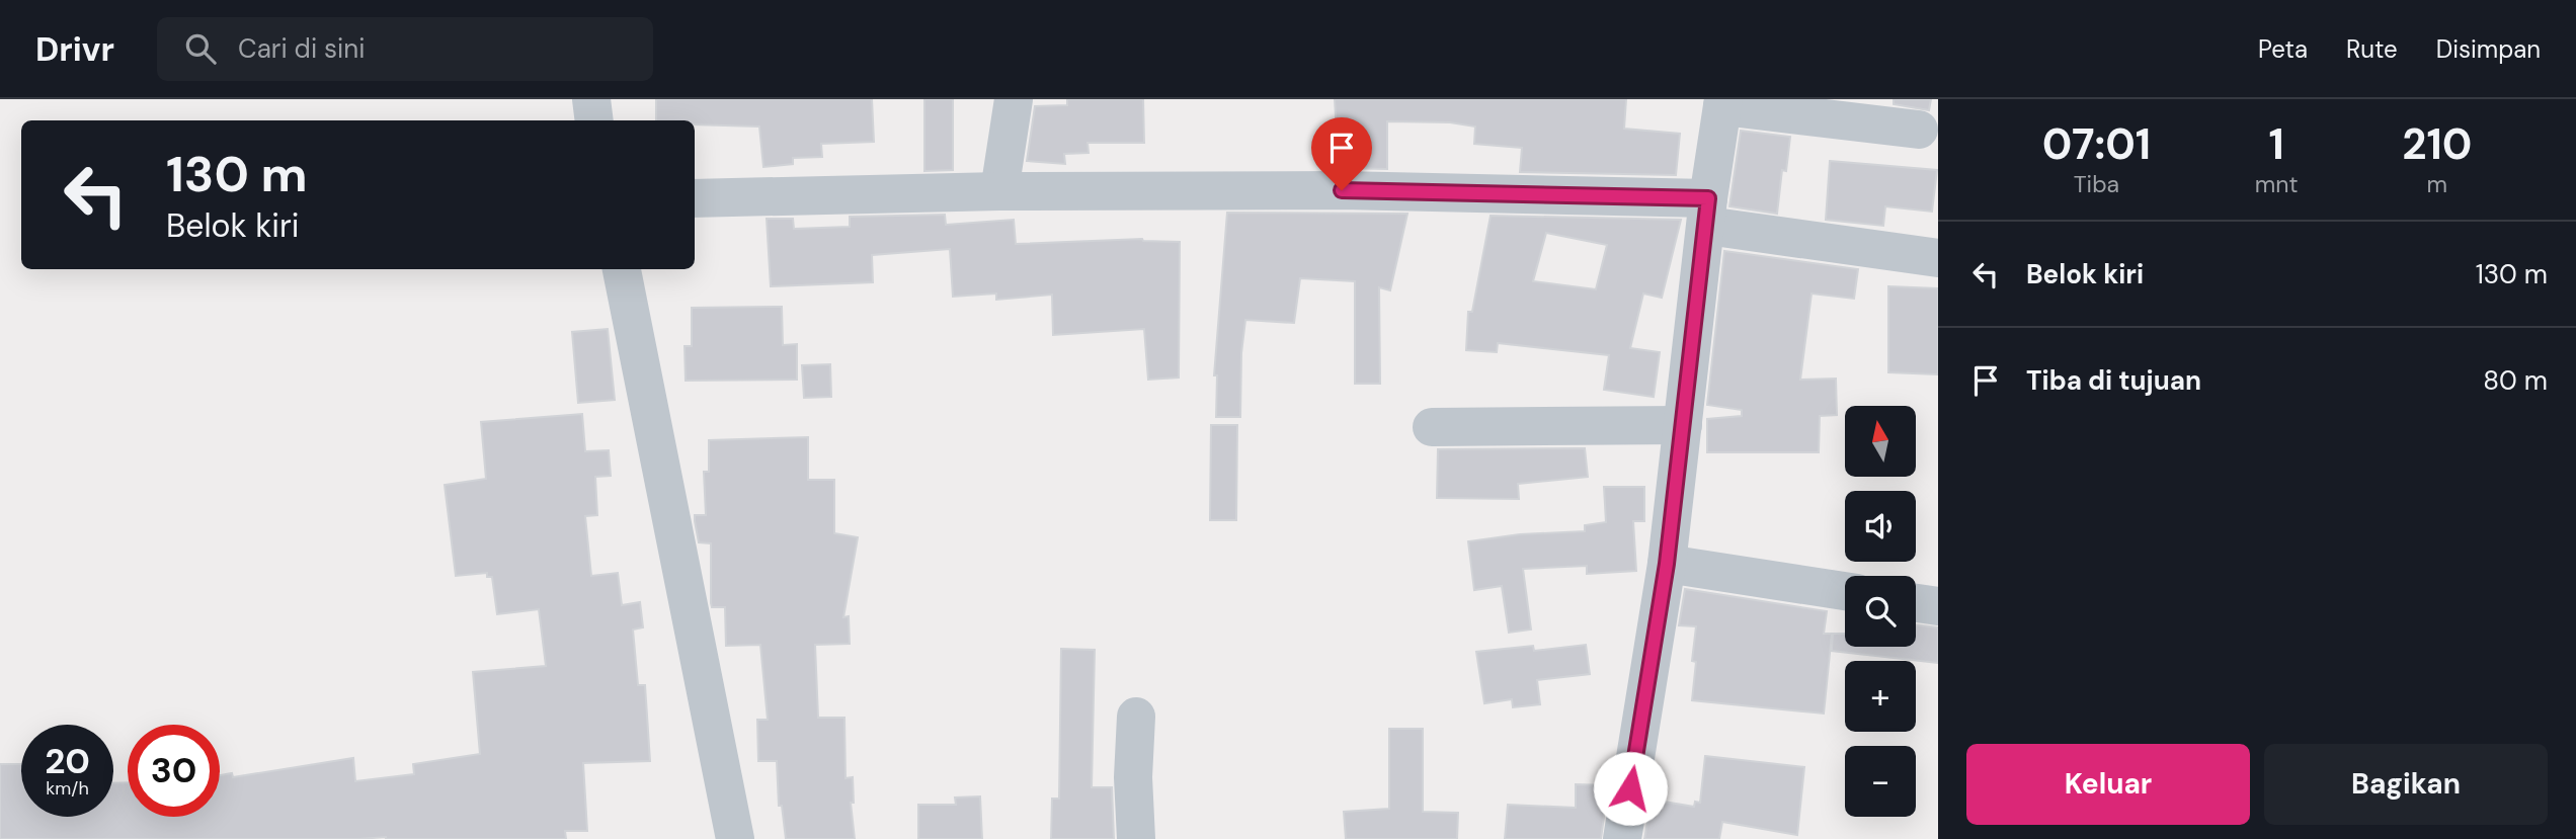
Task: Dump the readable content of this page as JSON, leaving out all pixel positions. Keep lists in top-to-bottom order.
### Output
{
  "north": "top",
  "page": {
    "header": "Drivr",
    "search": "Cari di sini",
    "nav": ["Peta", "Rute", "Disimpan"],
    "eta": [
      "07:01",
      "Tiba",
      "1",
      "mnt",
      "210",
      "m"
    ],
    "turn": ["130 m", "Belok kiri"],
    "list": [
      {
        "name": "Belok kiri",
        "value": "130 m"
      },
      {
        "name": "Tiba di tujuan",
        "value": "80 m"
      }
    ],
    "map_buttons": ["+", "−"],
    "speed": "20 km/h",
    "limit": "30",
    "buttons": ["Keluar", "Bagikan"]
  }
}
